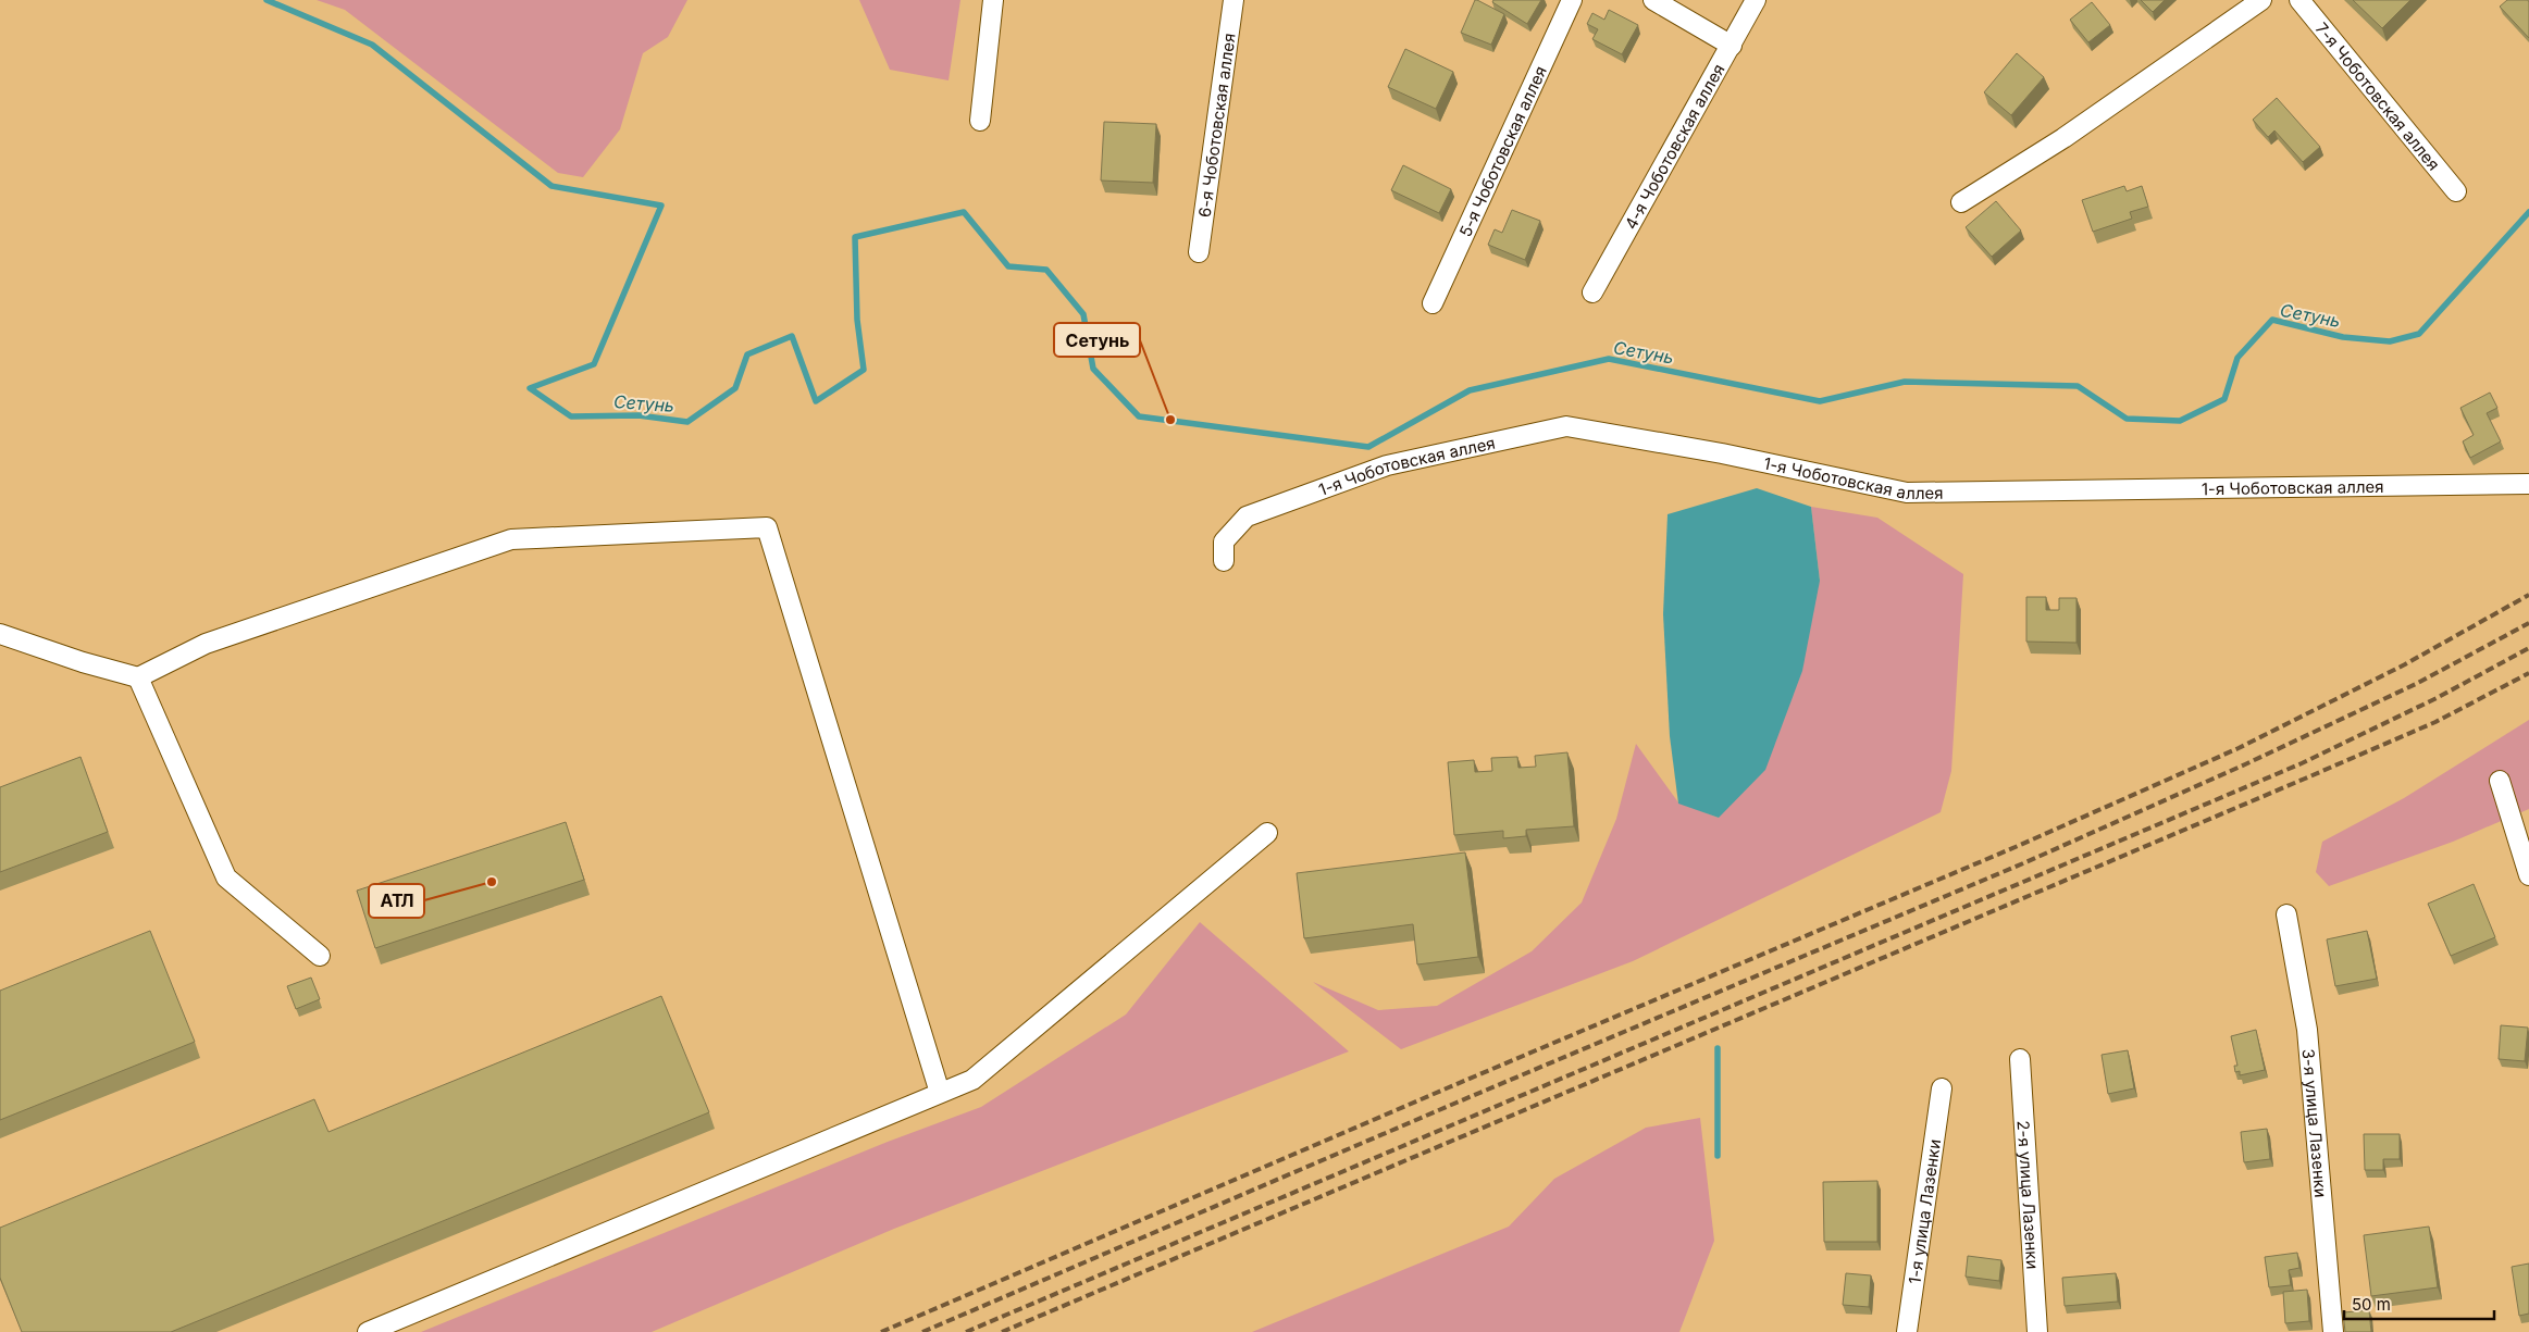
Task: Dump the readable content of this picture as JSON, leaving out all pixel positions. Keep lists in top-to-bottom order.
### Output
{
  "streets": {
    "street": [
      "7-я Чоботовская аллея",
      "6-я Чоботовская аллея",
      "4-я Чоботовская аллея",
      "5-я Чоботовская аллея",
      "1-я Чоботовская аллея",
      "3-я улица Лазенки",
      "2-я улица Лазенки",
      "1-я улица Лазенки"
    ]
  },
  "water": ["Сетунь"],
  "places": ["Сетунь", "АТЛ"],
  "scale_bar": "50 m"
}
